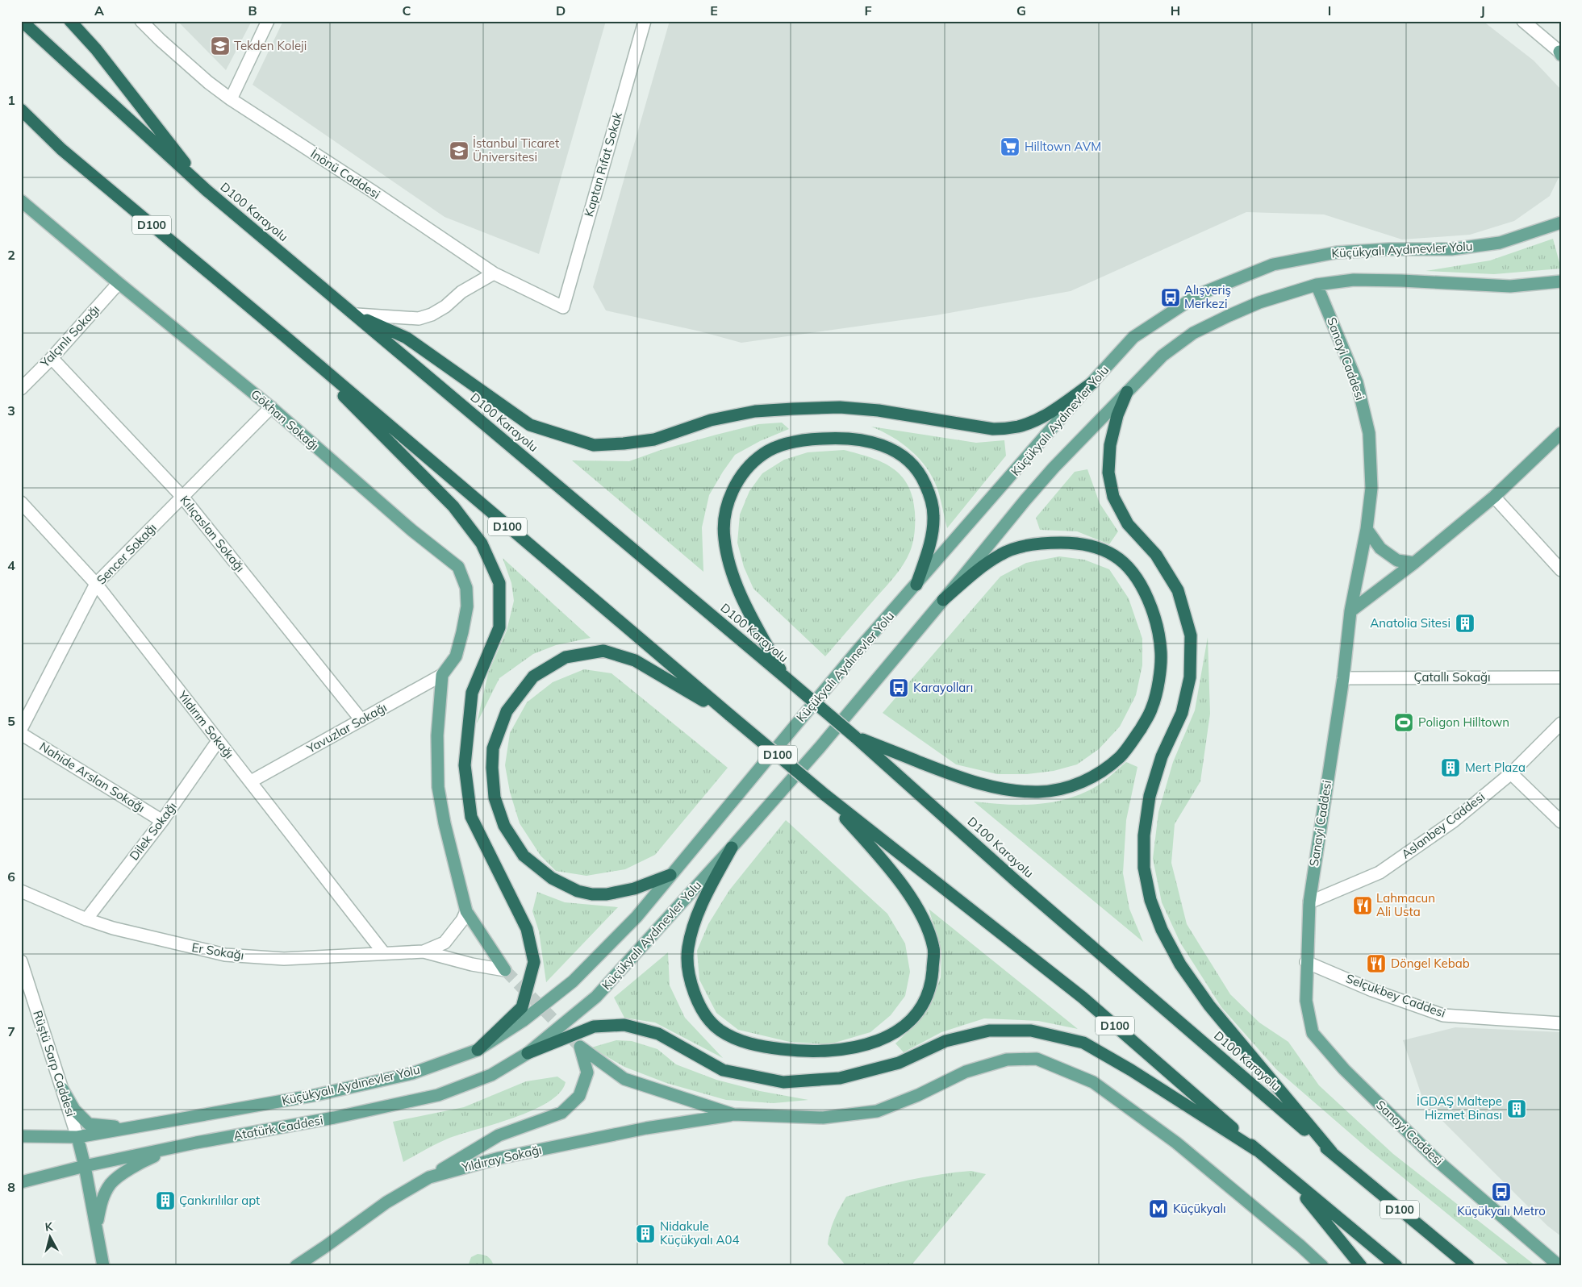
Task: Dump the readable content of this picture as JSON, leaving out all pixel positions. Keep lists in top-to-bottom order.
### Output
{
  "streets": {
    "highway": ["D100 Karayolu", "D100"],
    "main road": [
      "Küçükyalı Aydınevler Yolu",
      "Sanayi Caddesi",
      "Gökhan Sokağı",
      "Rüştü Sarp Caddesi",
      "Atatürk Caddesi",
      "Yıldıray Sokağı"
    ],
    "street": [
      "Kaptan Rıfat Sokak",
      "İnönü Caddesi",
      "Yalçınlı Sokağı",
      "Kılıçaslan Sokağı",
      "Sencer Sokağı",
      "Çatallı Sokağı",
      "Yıldırım Sokağı",
      "Yavuzlar Sokağı",
      "Nahide Arslan Sokağı",
      "Aslanbey Caddesi",
      "Dilek Sokağı",
      "Er Sokağı",
      "Selçukbey Caddesi"
    ]
  },
  "crossings": [
    ["Kaptan Rıfat Sokak", "İnönü Caddesi"],
    ["Küçükyalı Aydınevler Yolu", "Sanayi Caddesi"],
    ["Küçükyalı Aydınevler Yolu", "Atatürk Caddesi"],
    ["Yalçınlı Sokağı", "Gökhan Sokağı"],
    ["Yalçınlı Sokağı", "Kılıçaslan Sokağı"],
    ["Sanayi Caddesi", "Çatallı Sokağı"],
    ["Sanayi Caddesi", "Aslanbey Caddesi"],
    ["Sanayi Caddesi", "Selçukbey Caddesi"],
    ["Gökhan Sokağı", "Sencer Sokağı"],
    ["Gökhan Sokağı", "Yavuzlar Sokağı"],
    ["Kılıçaslan Sokağı", "Sencer Sokağı"],
    ["Kılıçaslan Sokağı", "Yavuzlar Sokağı"],
    ["Sencer Sokağı", "Yıldırım Sokağı"],
    ["Yıldırım Sokağı", "Yavuzlar Sokağı"],
    ["Yıldırım Sokağı", "Dilek Sokağı"],
    ["Yıldırım Sokağı", "Er Sokağı"],
    ["Nahide Arslan Sokağı", "Dilek Sokağı"],
    ["Dilek Sokağı", "Er Sokağı"],
    ["Rüştü Sarp Caddesi", "Atatürk Caddesi"]
  ],
  "places": {
    "school or university": ["Tekden Koleji", "İstanbul Ticaret Üniversitesi"],
    "supermarket": ["Hilltown AVM"],
    "bus stop": ["Alışveriş Merkezi", "Karayolları", "Küçükyalı Metro"],
    "building": [
      "Anatolia Sitesi",
      "Mert Plaza",
      "İGDAŞ Maltepe Hizmet Binası",
      "Çankırılılar apt",
      "Nidakule Küçükyalı A04"
    ],
    "sports": ["Poligon Hilltown"],
    "restaurant": ["Lahmacun Ali Usta", "Döngel Kebab"],
    "metro station": ["Küçükyalı"]
  },
  "north": "top",
  "grid": {
    "columns": [
      "A",
      "B",
      "C",
      "D",
      "E",
      "F",
      "G",
      "H",
      "I",
      "J"
    ],
    "rows": [
      "1",
      "2",
      "3",
      "4",
      "5",
      "6",
      "7",
      "8"
    ]
  }
}
